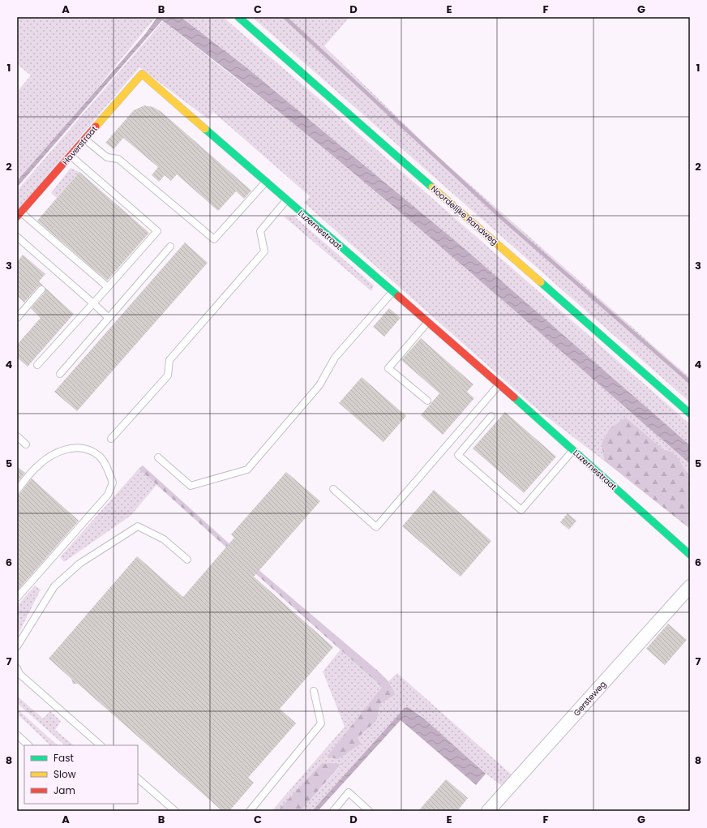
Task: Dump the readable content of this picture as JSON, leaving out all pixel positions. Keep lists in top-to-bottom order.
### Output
{
  "streets": {
    "street": [
      "Haverstraat",
      "Noordelijke Randweg",
      "Luzernestraat",
      "Gersteweg"
    ]
  },
  "crossings": [
    ["Haverstraat", "Luzernestraat"]
  ],
  "legend": ["Fast", "Slow", "Jam"],
  "grid": {
    "columns": [
      "A",
      "B",
      "C",
      "D",
      "E",
      "F",
      "G"
    ],
    "rows": [
      "1",
      "2",
      "3",
      "4",
      "5",
      "6",
      "7",
      "8"
    ]
  }
}
